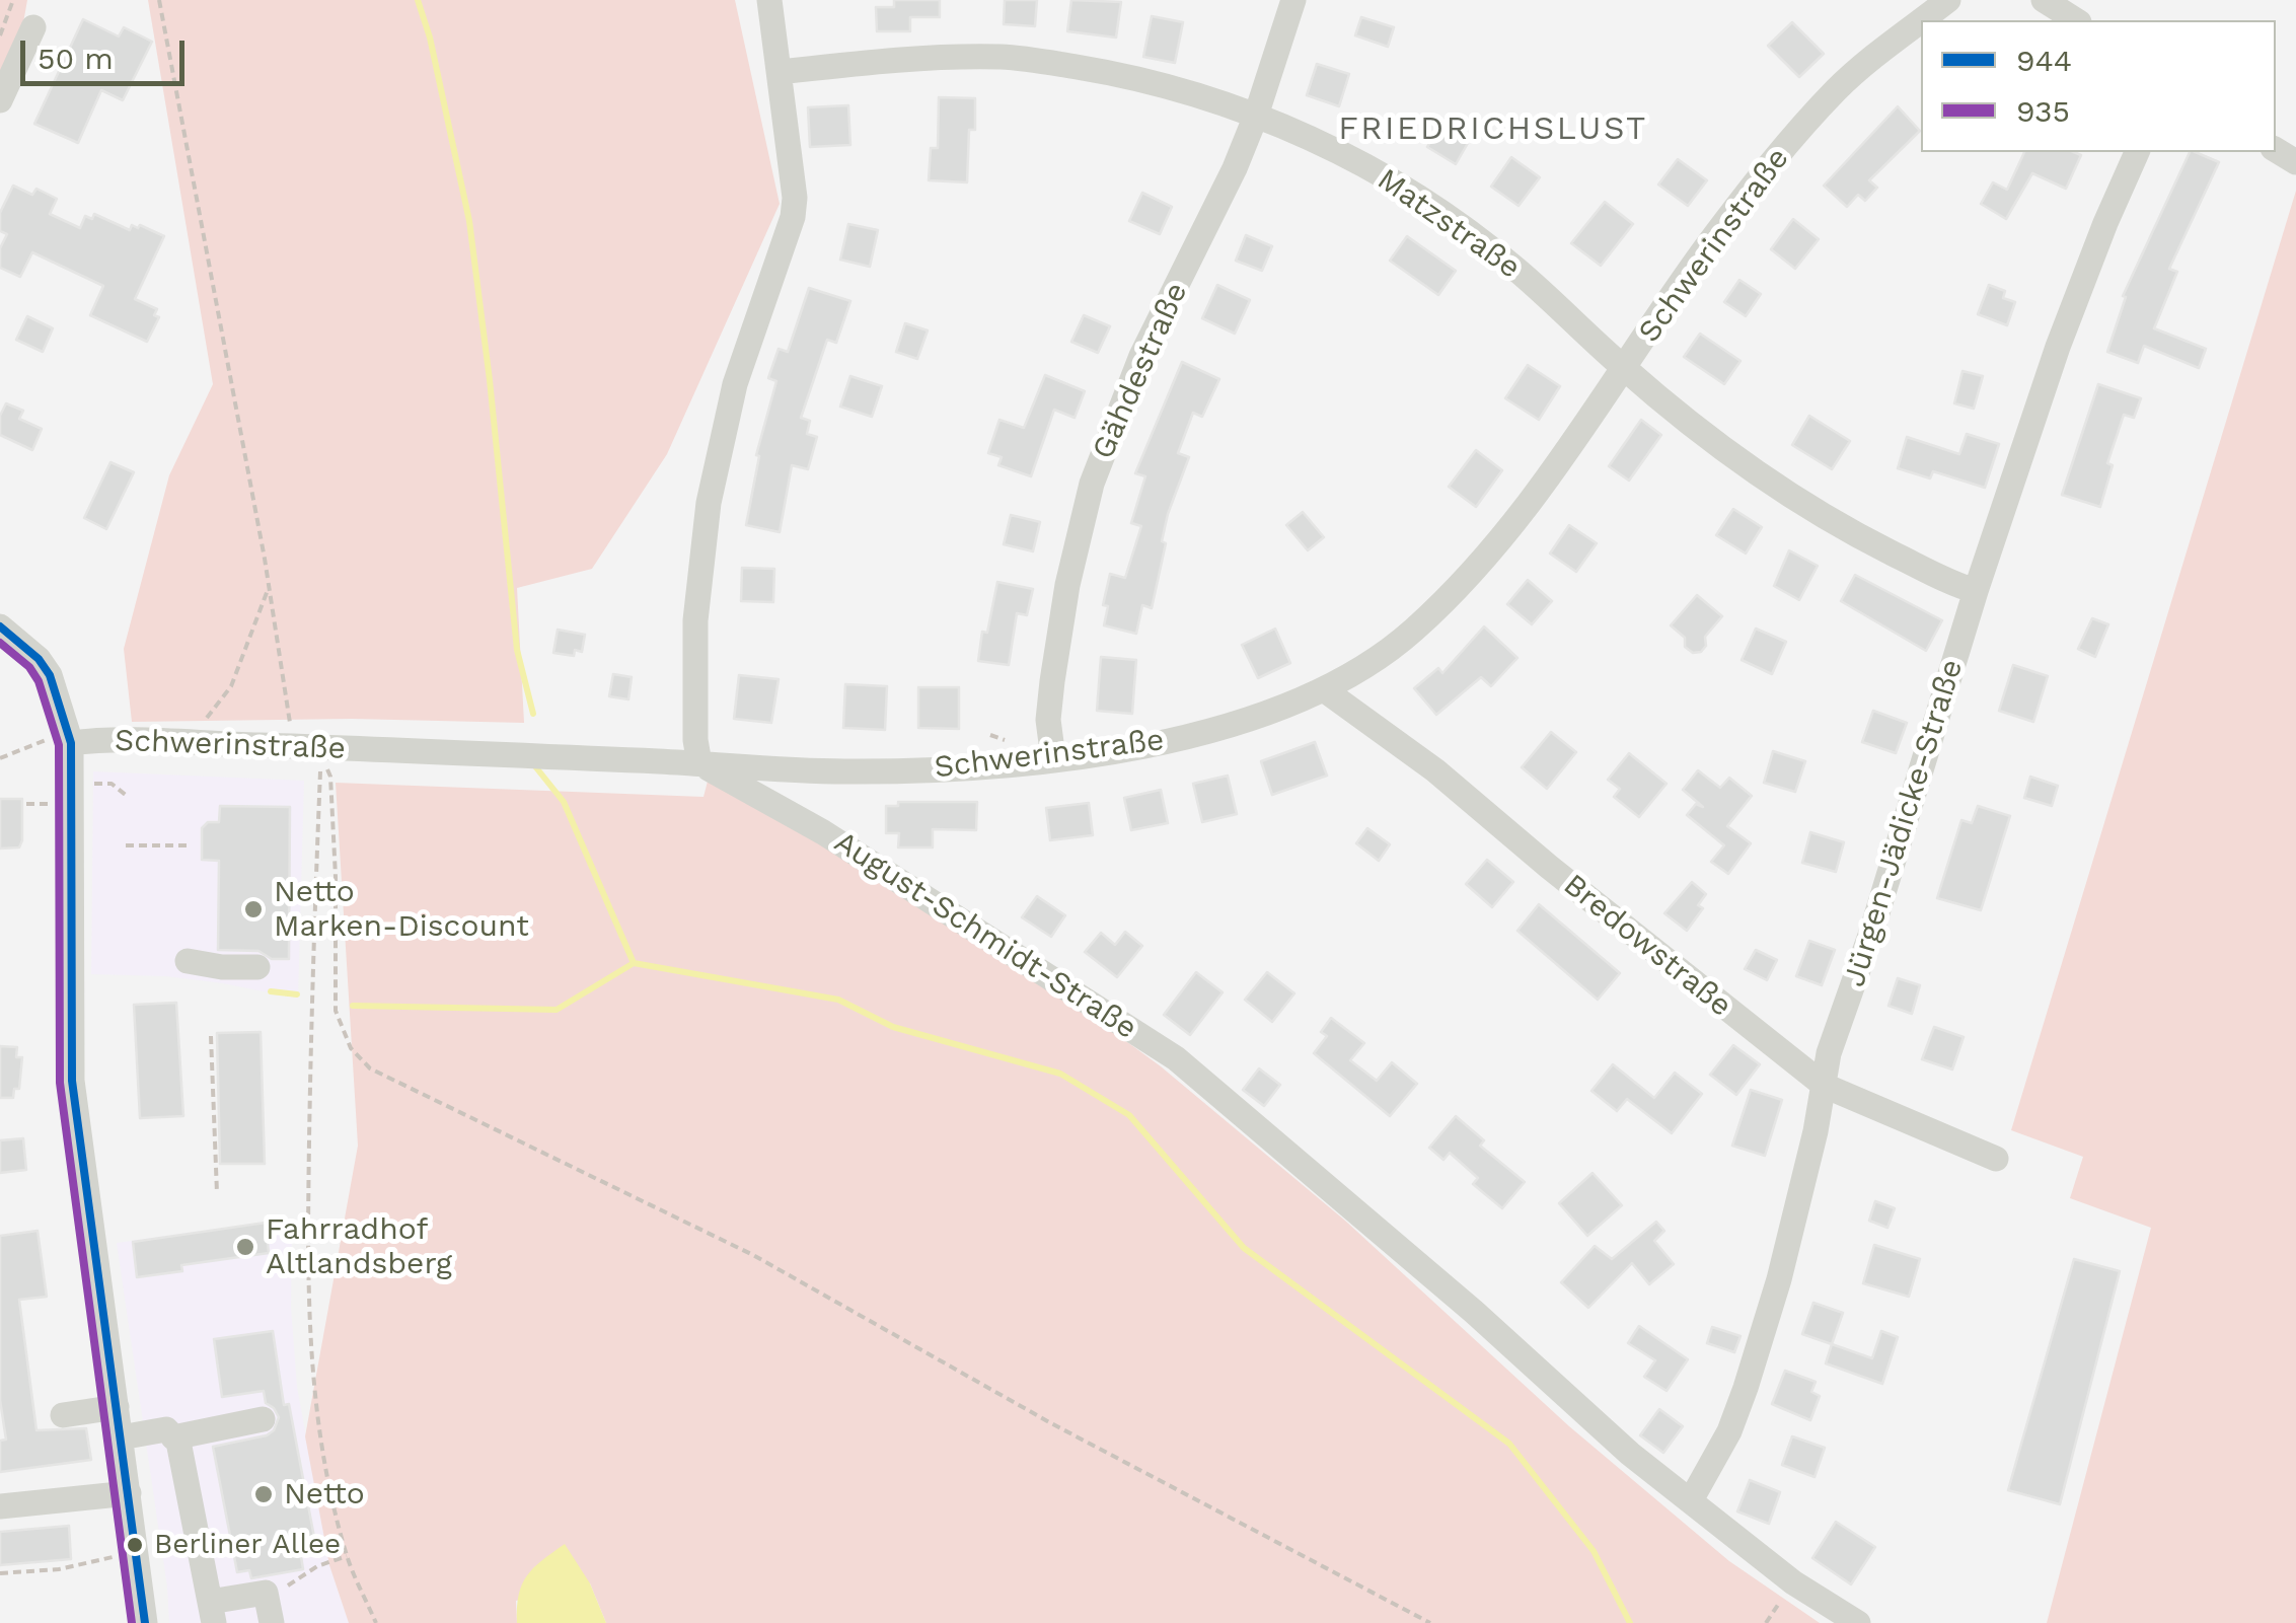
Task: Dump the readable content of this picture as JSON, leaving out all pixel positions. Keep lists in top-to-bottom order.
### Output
{
  "streets": {
    "street": [
      "Matzstraße",
      "Schwerinstraße",
      "Gähdestraße",
      "Jürgen-Jädicke-Straße",
      "August-Schmidt-Straße",
      "Bredowstraße"
    ]
  },
  "crossings": [
    ["Matzstraße", "Schwerinstraße"],
    ["Matzstraße", "Gähdestraße"],
    ["Matzstraße", "Jürgen-Jädicke-Straße"],
    ["Schwerinstraße", "Gähdestraße"],
    ["Schwerinstraße", "August-Schmidt-Straße"],
    ["Schwerinstraße", "Bredowstraße"],
    ["Jürgen-Jädicke-Straße", "August-Schmidt-Straße"],
    ["Jürgen-Jädicke-Straße", "Bredowstraße"]
  ],
  "districts": ["FRIEDRICHSLUST"],
  "places": [
    "Netto Marken-Discount",
    "Fahrradhof Altlandsberg",
    "Netto",
    "Berliner Allee"
  ],
  "lines": ["transit line 944", "transit line 935"],
  "legend": ["944", "935"],
  "scale_bar": "50 m"
}
